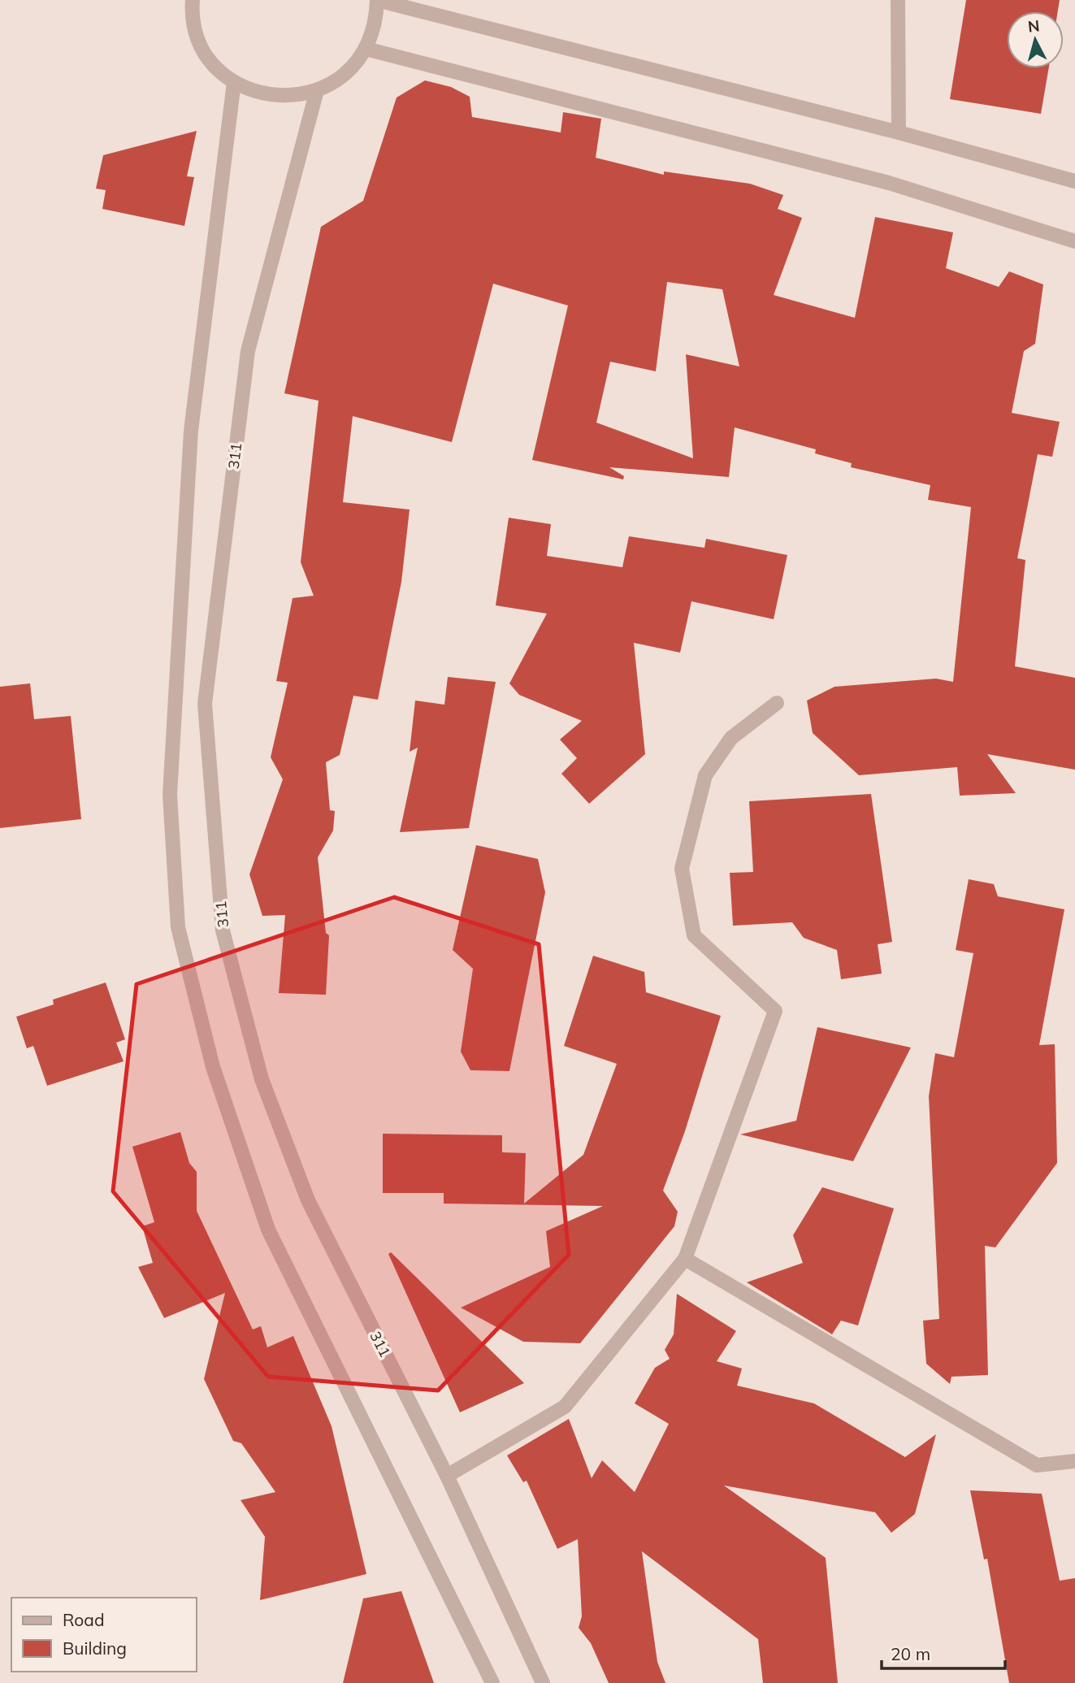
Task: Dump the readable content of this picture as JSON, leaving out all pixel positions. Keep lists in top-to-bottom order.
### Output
{
  "streets": {
    "street": ["311"]
  },
  "legend": ["Road", "Building"],
  "scale_bar": "20 m",
  "north": "top"
}
